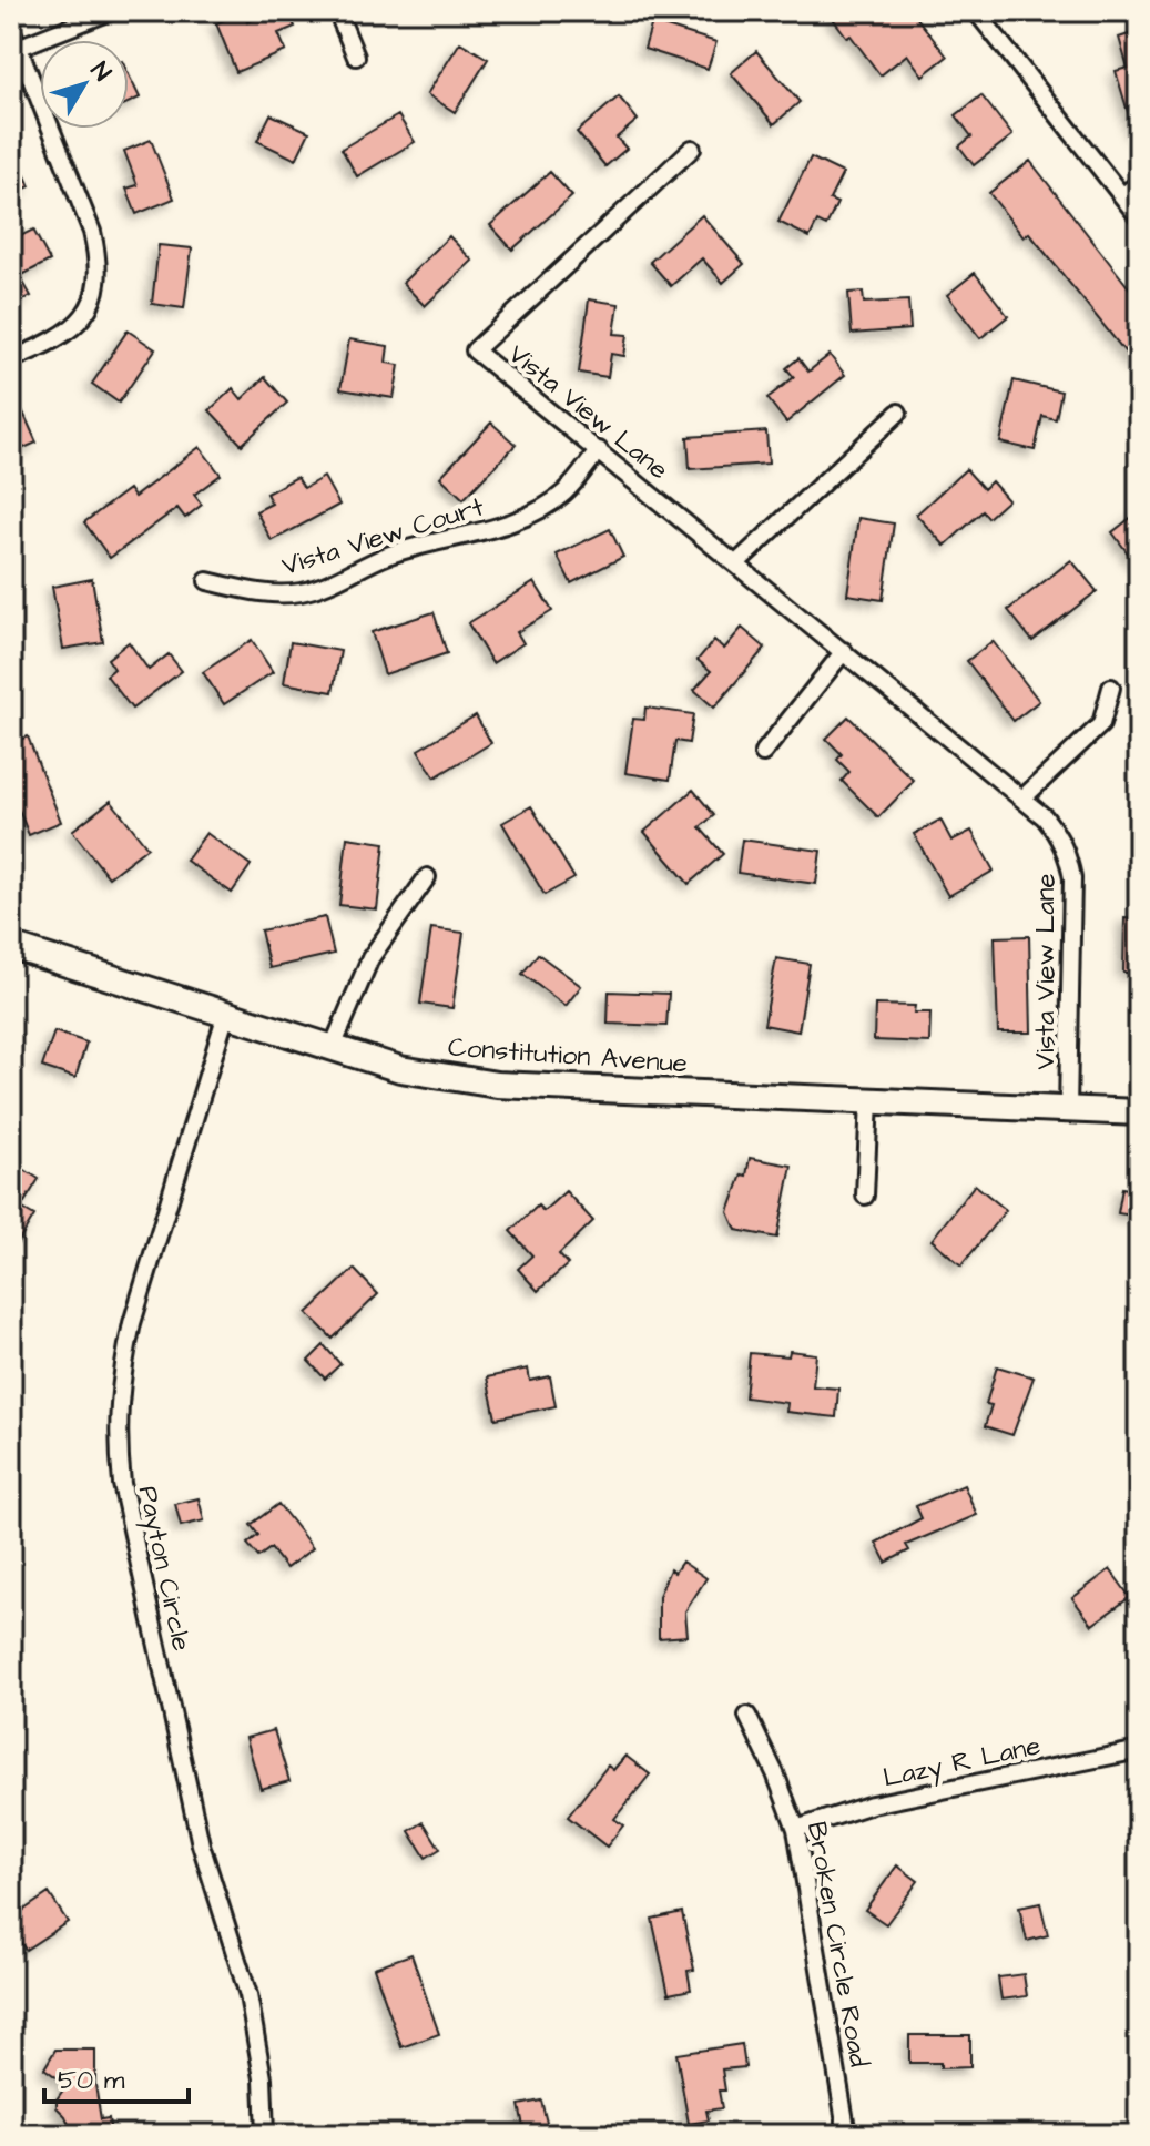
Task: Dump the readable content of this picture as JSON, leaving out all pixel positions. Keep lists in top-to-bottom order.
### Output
{
  "streets": {
    "main road": ["Constitution Avenue"],
    "street": [
      "Vista View Lane",
      "Vista View Court",
      "Payton Circle",
      "Lazy R Lane",
      "Broken Circle Road"
    ]
  },
  "crossings": [
    ["Vista View Lane", "Vista View Court"],
    ["Vista View Lane", "Constitution Avenue"],
    ["Constitution Avenue", "Payton Circle"],
    ["Lazy R Lane", "Broken Circle Road"]
  ],
  "scale_bar": "50 m",
  "north": "top right"
}
